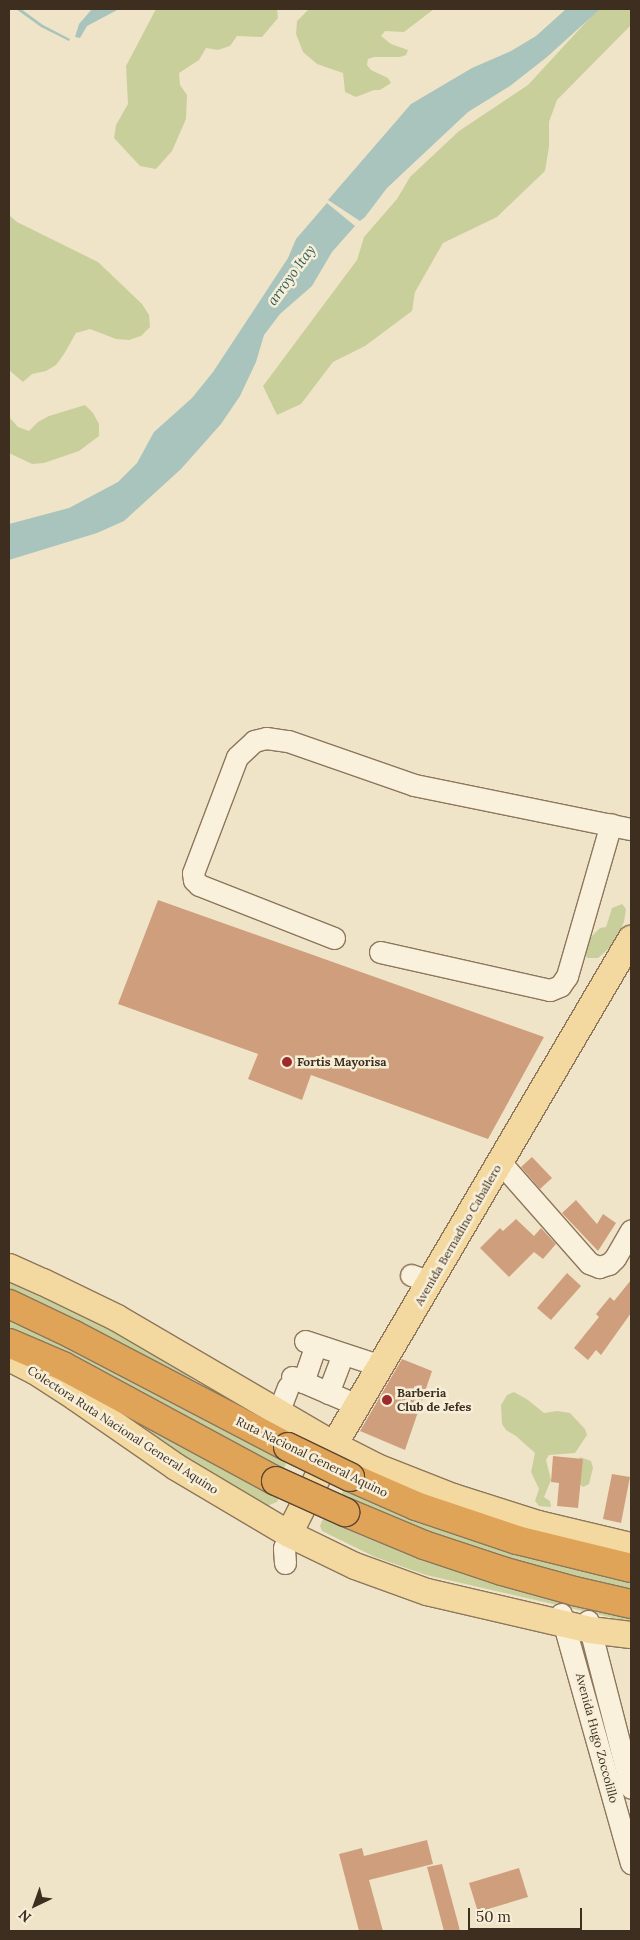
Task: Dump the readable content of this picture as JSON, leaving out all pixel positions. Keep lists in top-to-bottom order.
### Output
{
  "streets": {
    "highway": ["Ruta Nacional General Aquino"],
    "main road": ["Avenida Bernadino Caballero", "Colectora Ruta Nacional General Aquino"],
    "street": ["Avenida Hugo Zoccolillo"]
  },
  "crossings": [
    ["Avenida Bernadino Caballero", "Colectora Ruta Nacional General Aquino"],
    ["Colectora Ruta Nacional General Aquino", "Avenida Hugo Zoccolillo"]
  ],
  "water": ["arroyo Itay"],
  "places": ["Fortis Mayorisa", "Barberia Club de Jefes"],
  "scale_bar": "50 m",
  "north": "bottom left"
}
